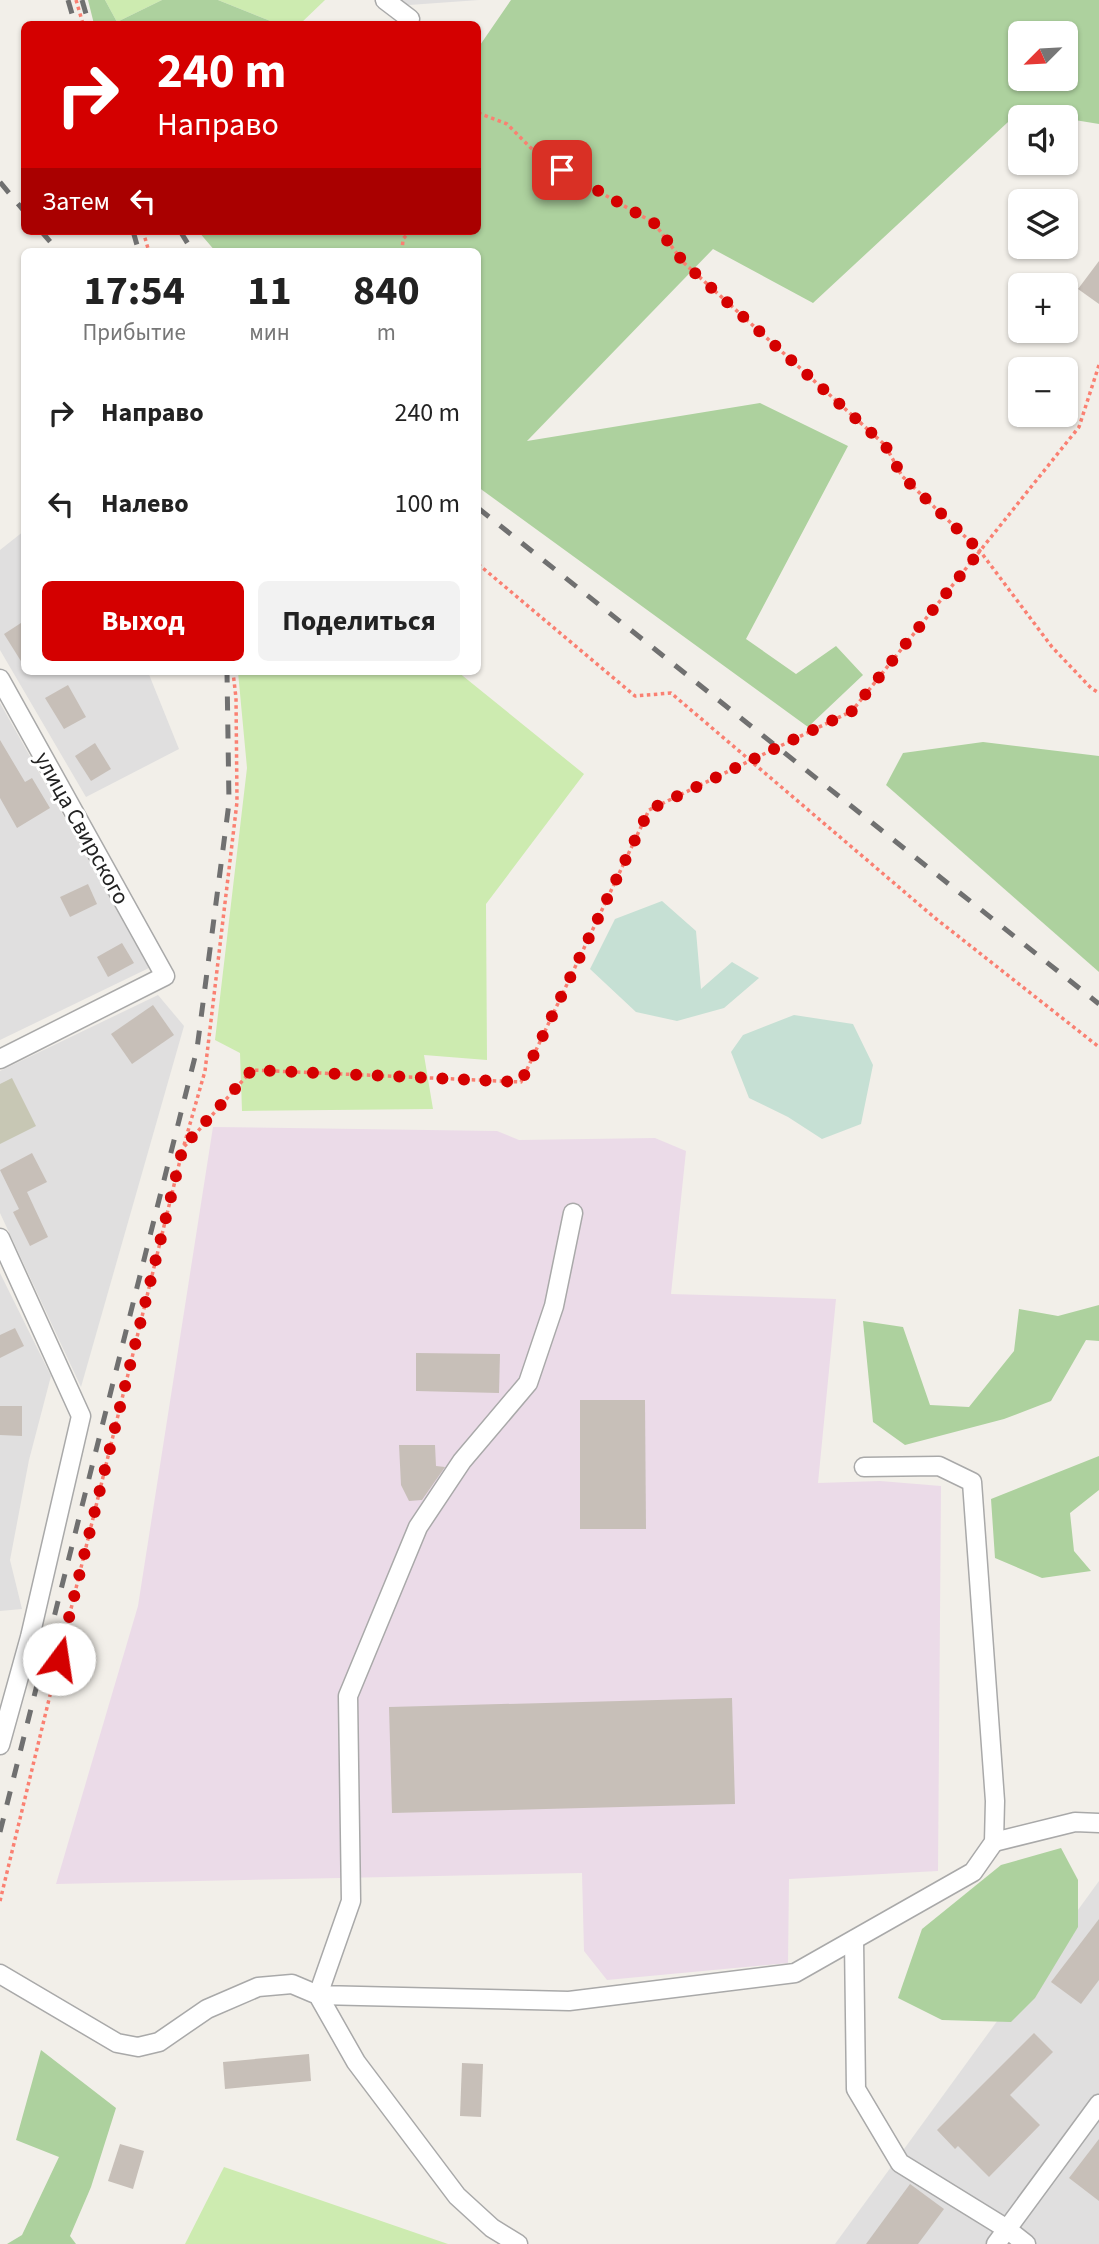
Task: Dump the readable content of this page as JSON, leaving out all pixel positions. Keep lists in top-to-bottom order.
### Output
{
  "streets": {
    "street": ["улица Свирского"]
  },
  "north": "bottom left",
  "page": {
    "map_buttons": ["+", "−"],
    "turn": ["240 m", "Направо"],
    "then": "Затем",
    "eta": [
      "17:54",
      "Прибытие",
      "11",
      "мин",
      "840",
      "m"
    ],
    "list": [
      {
        "name": "Направо",
        "value": "240 m"
      },
      {
        "name": "Налево",
        "value": "100 m"
      }
    ],
    "buttons": ["Выход", "Поделиться"]
  }
}
